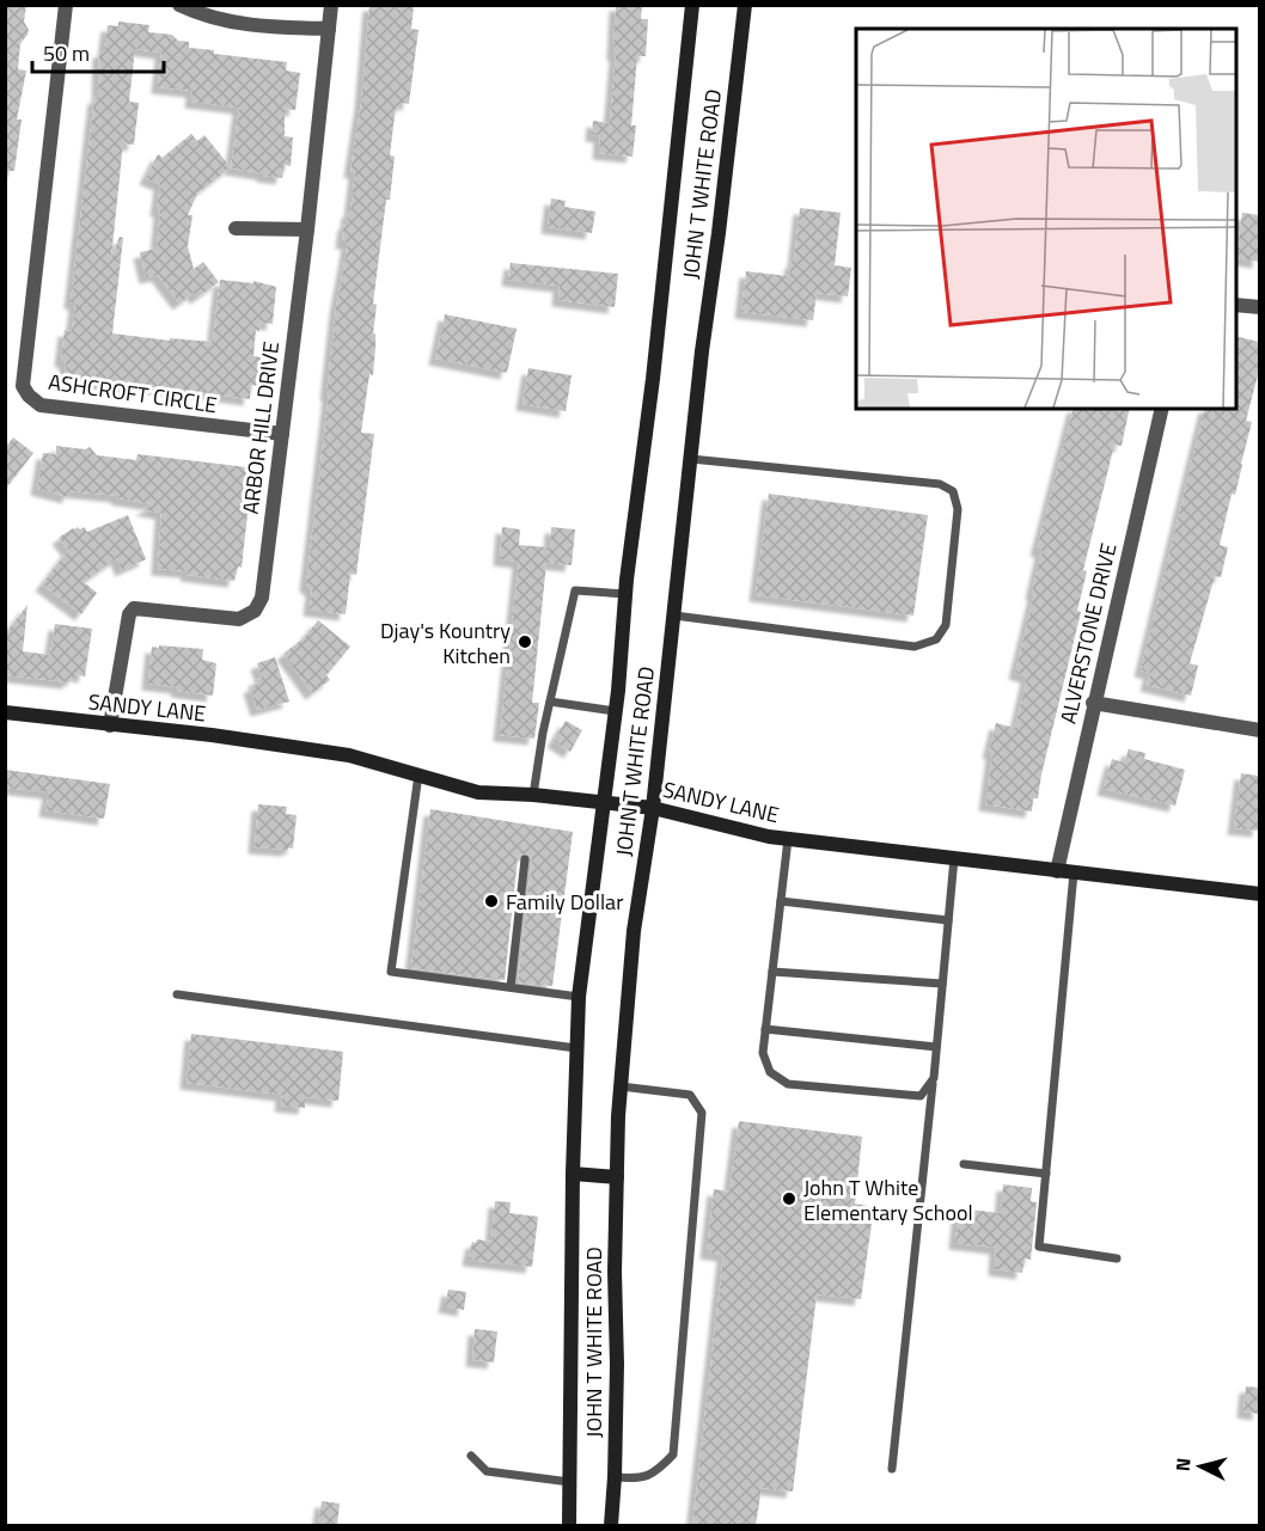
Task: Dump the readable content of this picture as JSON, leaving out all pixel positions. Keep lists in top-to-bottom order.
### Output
{
  "streets": {
    "main road": ["JOHN T WHITE ROAD", "SANDY LANE"],
    "street": ["ASHCROFT CIRCLE", "ARBOR HILL DRIVE", "ALVERSTONE DRIVE"]
  },
  "crossings": [
    ["JOHN T WHITE ROAD", "SANDY LANE"],
    ["ASHCROFT CIRCLE", "ARBOR HILL DRIVE"],
    ["ARBOR HILL DRIVE", "SANDY LANE"],
    ["ALVERSTONE DRIVE", "SANDY LANE"]
  ],
  "places": ["Djay's Kountry Kitchen", "Family Dollar", "John T White Elementary School"],
  "scale_bar": "50 m",
  "north": "left"
}
